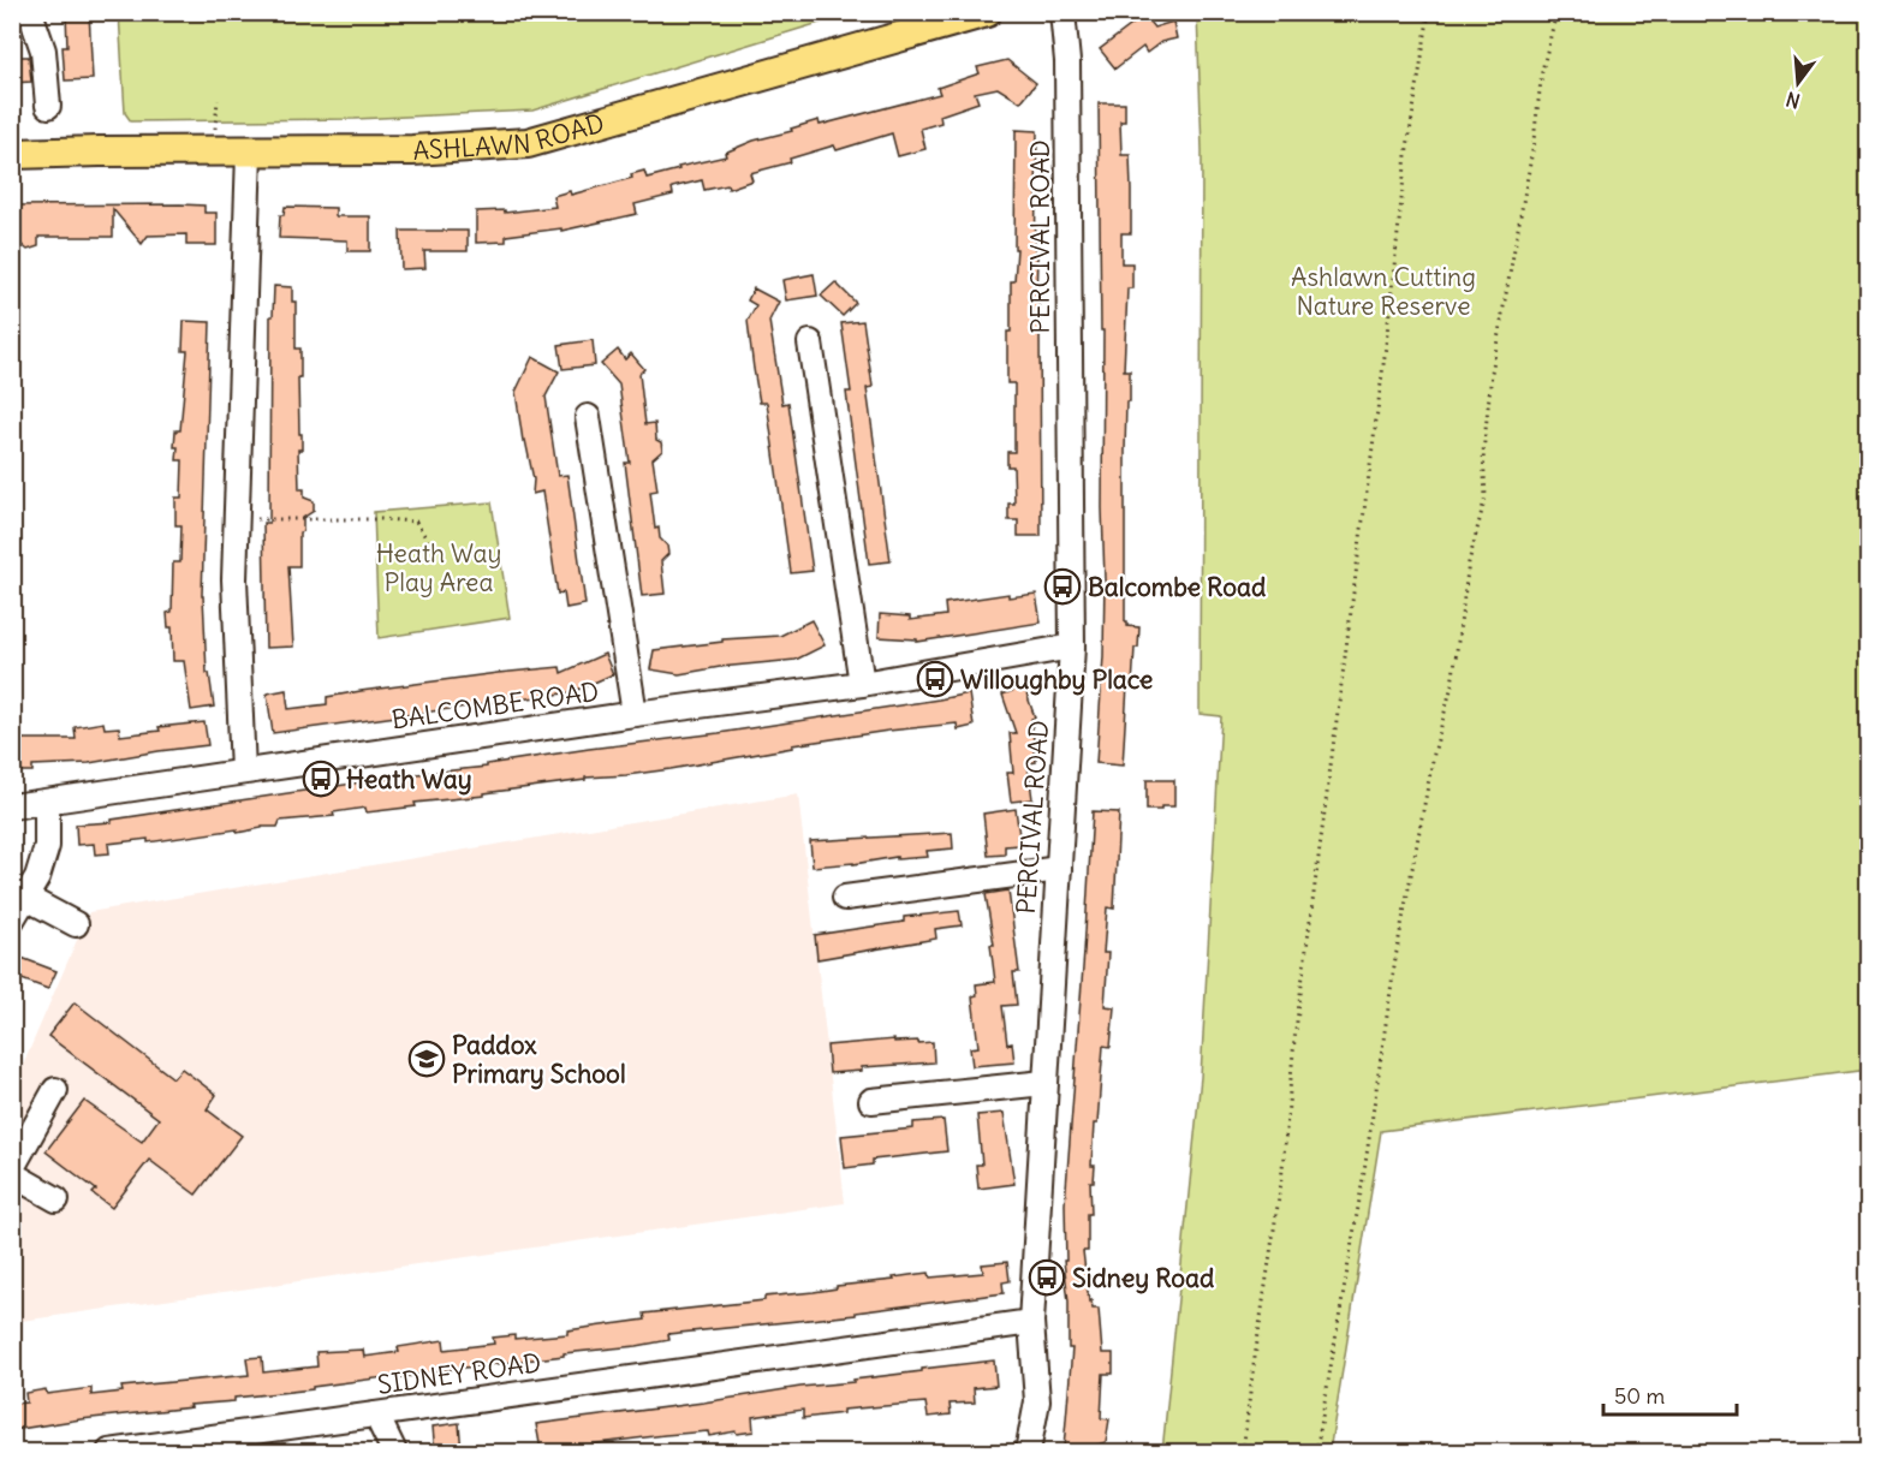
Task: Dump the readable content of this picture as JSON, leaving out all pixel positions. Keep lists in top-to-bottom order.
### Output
{
  "streets": {
    "main road": ["ASHLAWN ROAD"],
    "street": ["PERCIVAL ROAD", "BALCOMBE ROAD", "SIDNEY ROAD"]
  },
  "crossings": [
    ["PERCIVAL ROAD", "BALCOMBE ROAD"],
    ["PERCIVAL ROAD", "SIDNEY ROAD"]
  ],
  "parks": ["Ashlawn Cutting Nature Reserve", "Heath Way Play Area"],
  "places": {
    "bus stop": [
      "Balcombe Road",
      "Willoughby Place",
      "Heath Way",
      "Sidney Road"
    ],
    "school or university": ["Paddox Primary School"]
  },
  "scale_bar": "50 m",
  "north": "bottom"
}
